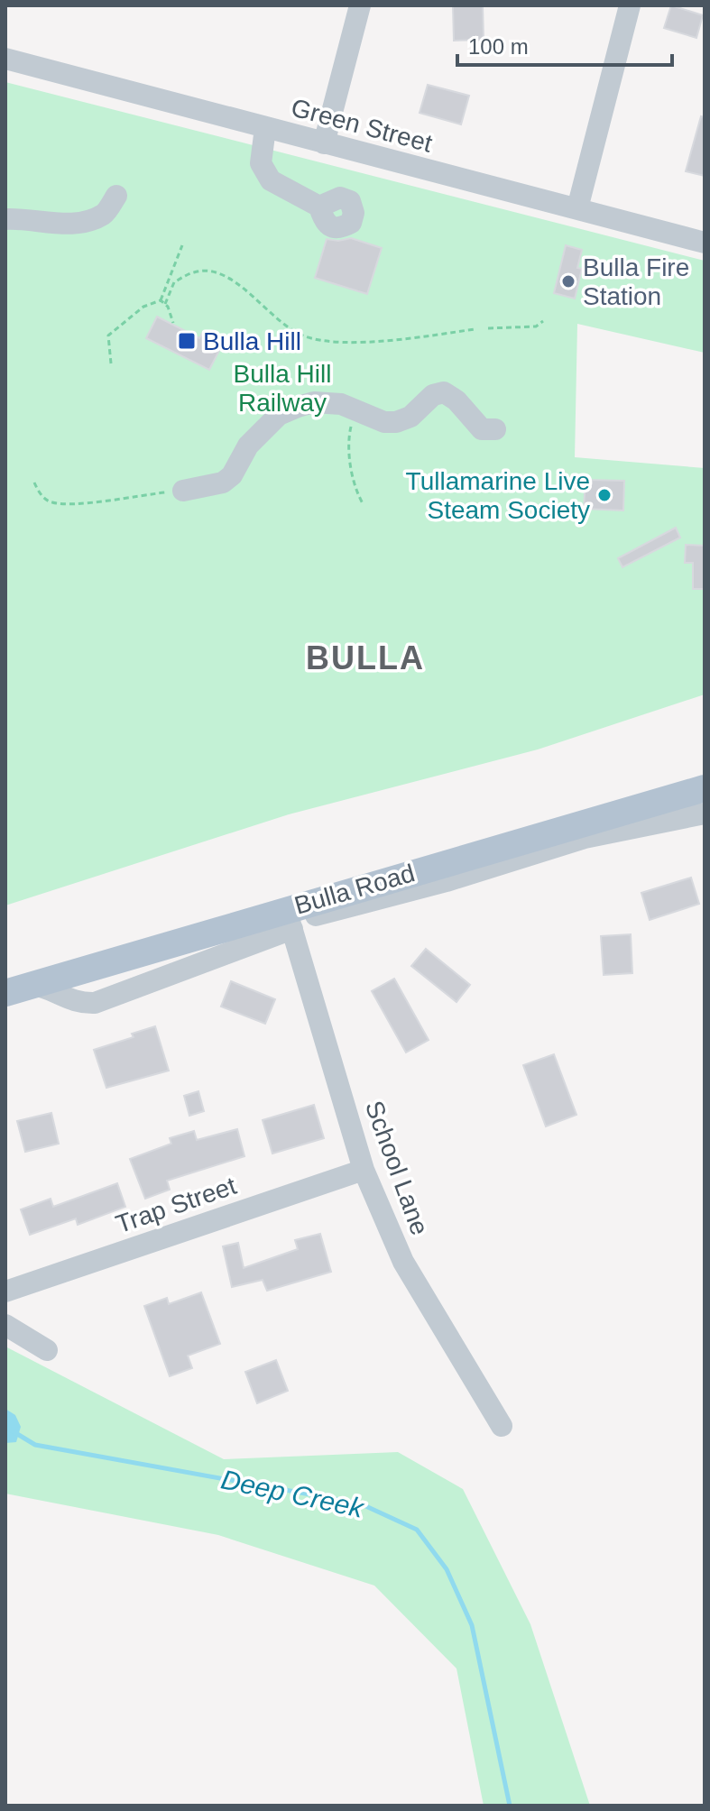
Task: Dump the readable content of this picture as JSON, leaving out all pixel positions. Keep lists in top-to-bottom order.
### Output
{
  "streets": {
    "main road": ["Bulla Road"],
    "street": ["Green Street", "School Lane", "Trap Street"]
  },
  "crossings": [
    ["Bulla Road", "School Lane"],
    ["School Lane", "Trap Street"]
  ],
  "districts": ["BULLA"],
  "water": ["Deep Creek"],
  "parks": ["Bulla Hill Railway"],
  "places": {
    "other": ["Bulla Fire Station", "Tullamarine Live Steam Society"],
    "transit": ["Bulla Hill"]
  },
  "scale_bar": "100 m"
}
